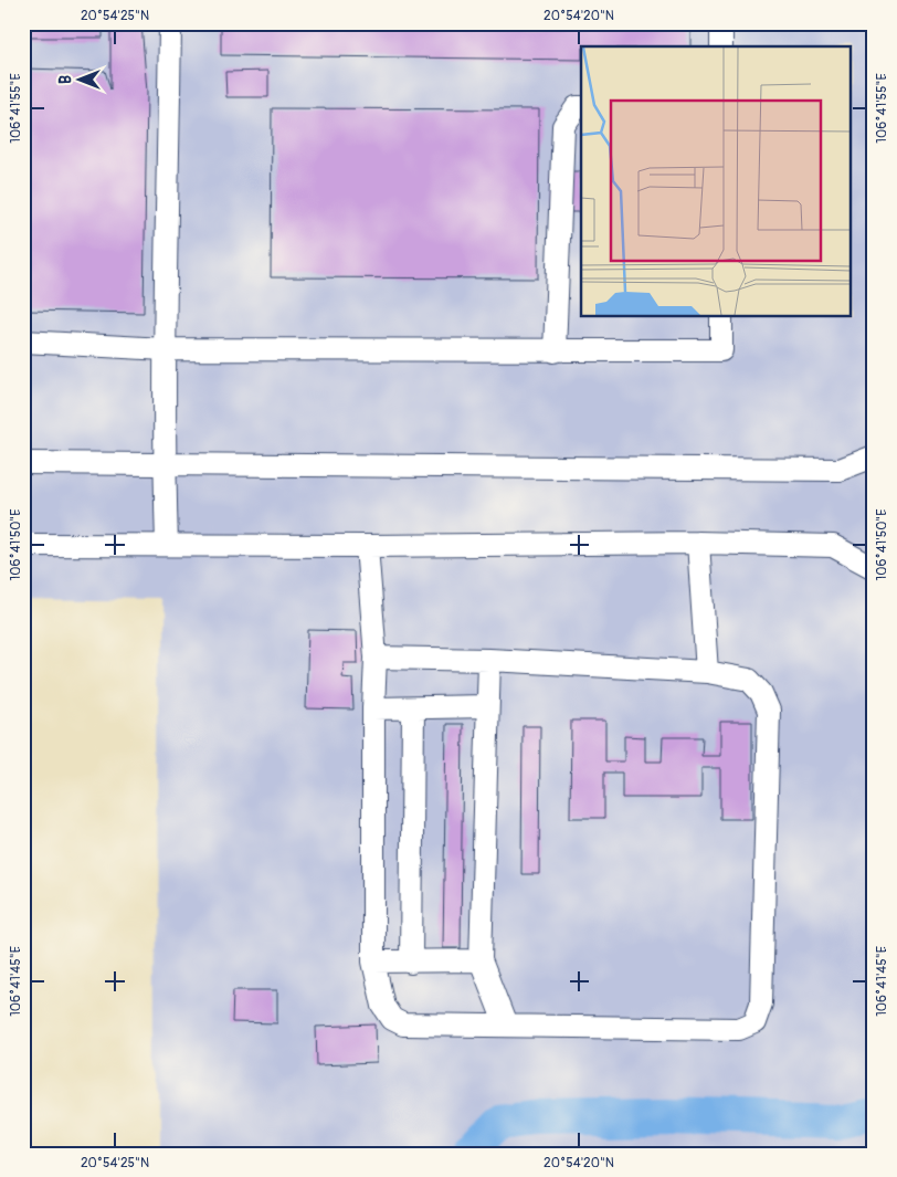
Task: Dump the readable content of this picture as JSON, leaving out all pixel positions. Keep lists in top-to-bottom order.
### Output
{
  "north": "left",
  "coordinates": [
    "20°54'25\"N",
    "20°54'20\"N",
    "106°41'55\"E",
    "106°41'50\"E",
    "106°41'45\"E"
  ]
}
